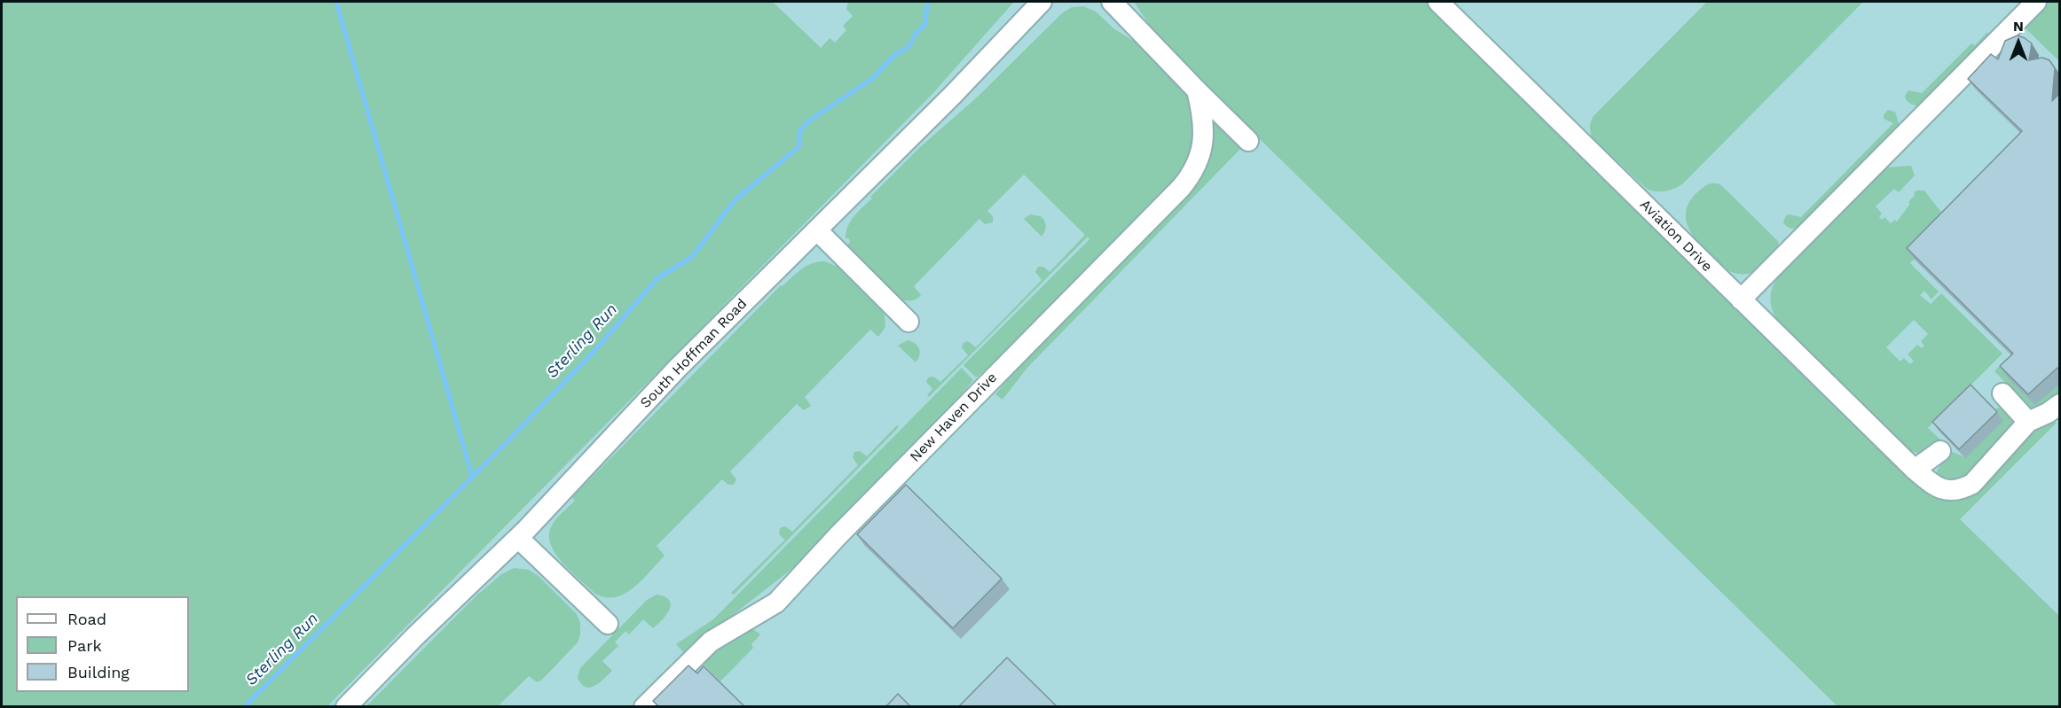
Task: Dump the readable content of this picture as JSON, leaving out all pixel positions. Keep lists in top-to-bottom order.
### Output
{
  "streets": {
    "street": ["Aviation Drive", "South Hoffman Road", "New Haven Drive"]
  },
  "water": ["Sterling Run"],
  "legend": ["Road", "Park", "Building"],
  "north": "top"
}
